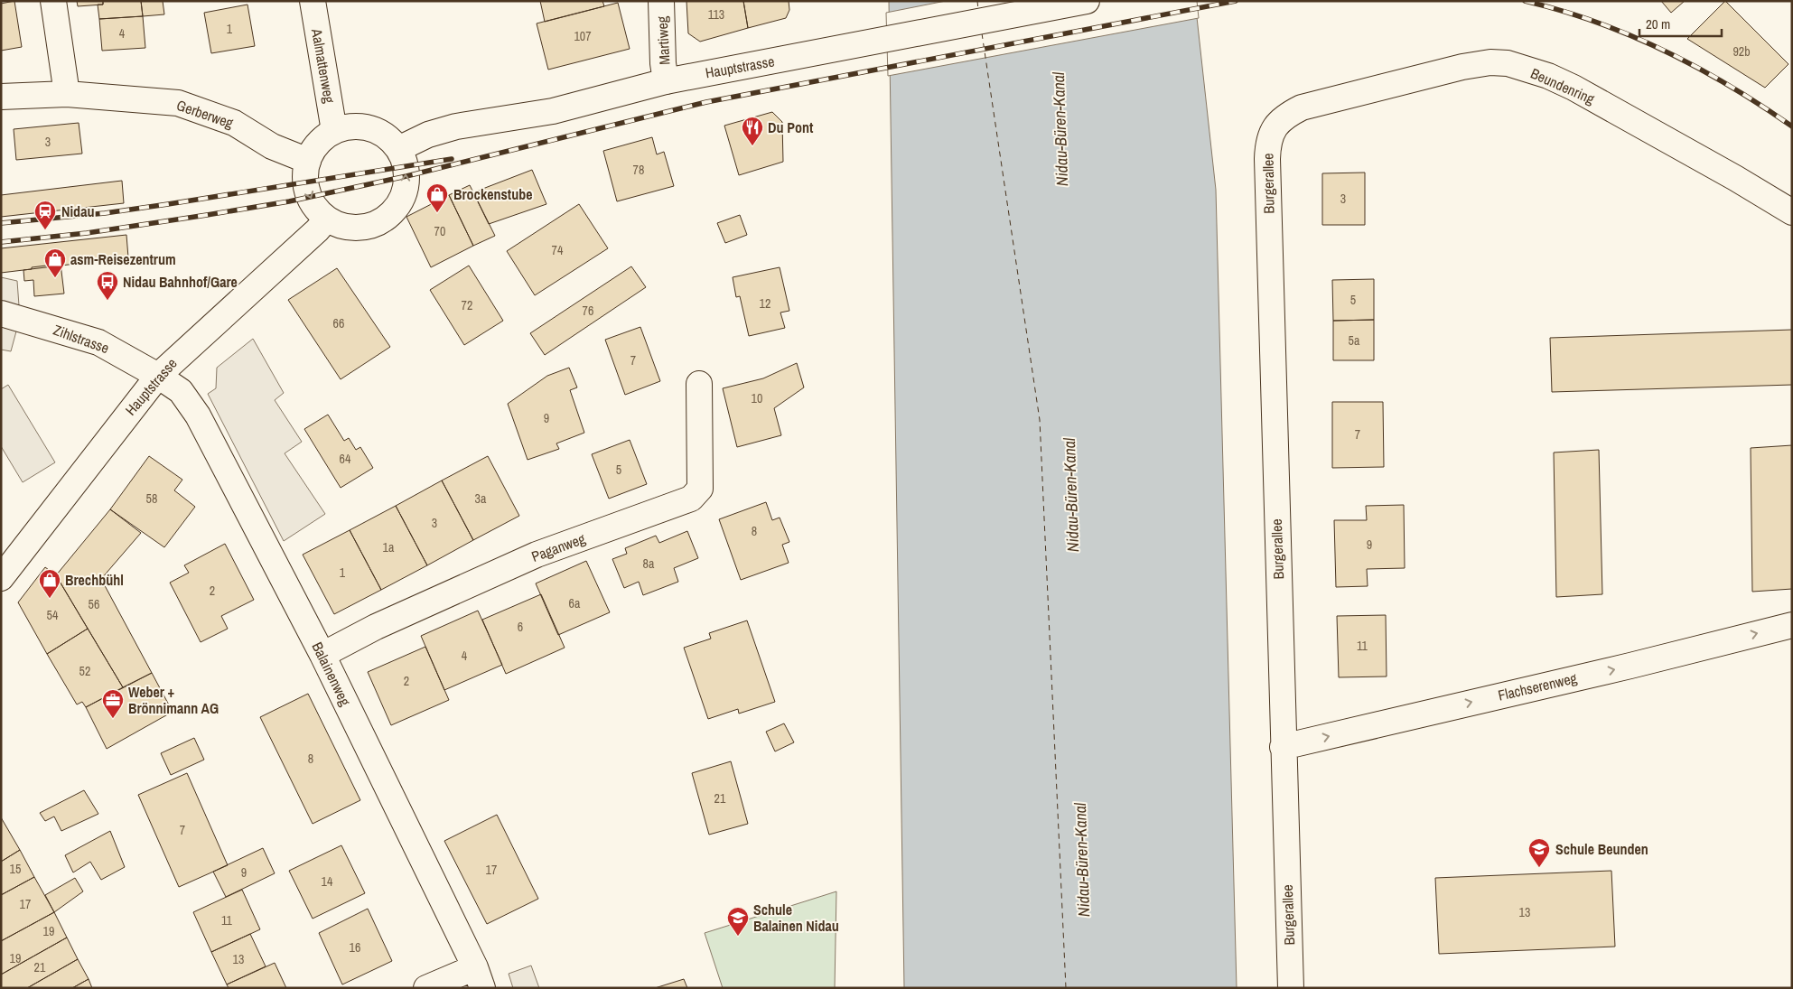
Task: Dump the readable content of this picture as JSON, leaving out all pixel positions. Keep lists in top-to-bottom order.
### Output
{
  "streets": {
    "street": [
      "Martiweg",
      "Aalmattenweg",
      "Hauptstrasse",
      "Beundenring",
      "Gerberweg",
      "Burgerallee",
      "Zihlstrasse",
      "Paganweg",
      "Balainenweg",
      "Flachserenweg"
    ]
  },
  "crossings": [
    ["Martiweg", "Hauptstrasse"],
    ["Aalmattenweg", "Hauptstrasse"],
    ["Aalmattenweg", "Gerberweg"],
    ["Hauptstrasse", "Gerberweg"],
    ["Hauptstrasse", "Zihlstrasse"],
    ["Hauptstrasse", "Balainenweg"],
    ["Beundenring", "Burgerallee"],
    ["Burgerallee", "Flachserenweg"],
    ["Zihlstrasse", "Balainenweg"],
    ["Paganweg", "Balainenweg"]
  ],
  "one_way": ["Flachserenweg"],
  "water": ["Nidau-Büren-Kanal"],
  "places": {
    "restaurant": ["Du Pont"],
    "shop": ["Brockenstube", "asm-Reisezentrum", "Brechbühl"],
    "station": ["Nidau"],
    "bus stop": ["Nidau Bahnhof/Gare"],
    "office": ["Weber + Brönnimann AG"],
    "school or university": ["Schule Beunden", "Schule Balainen Nidau"]
  },
  "house_numbers": [
    "113",
    "1",
    "4",
    "107",
    "92b",
    "3",
    "78",
    "3",
    "70",
    "74",
    "5",
    "12",
    "72",
    "76",
    "66",
    "5a",
    "7",
    "10",
    "9",
    "7",
    "64",
    "5",
    "58",
    "3a",
    "3",
    "8",
    "9",
    "1a",
    "8a",
    "1",
    "2",
    "6a",
    "56",
    "54",
    "6",
    "11",
    "4",
    "52",
    "2",
    "8",
    "21",
    "7",
    "15",
    "17",
    "9",
    "14",
    "17",
    "13",
    "11",
    "19",
    "16",
    "19",
    "13",
    "21"
  ],
  "scale_bar": "20 m"
}
